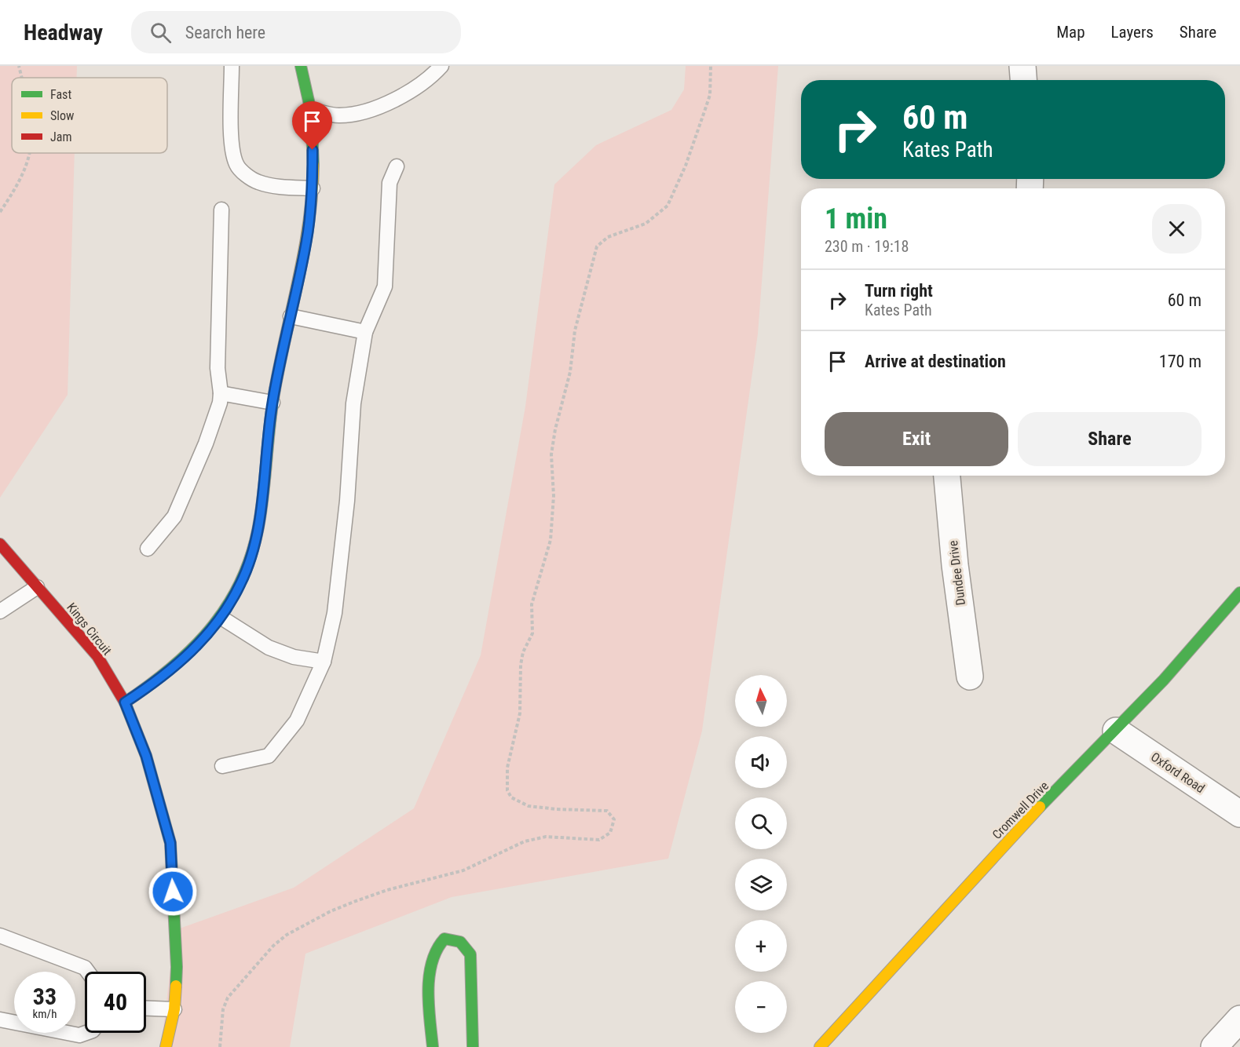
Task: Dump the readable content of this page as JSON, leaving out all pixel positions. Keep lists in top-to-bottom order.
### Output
{
  "streets": {
    "street": [
      "Dundee Drive",
      "Kings Circuit",
      "Oxford Road",
      "Cromwell Drive"
    ]
  },
  "crossings": [
    ["Oxford Road", "Cromwell Drive"]
  ],
  "legend": ["Fast", "Slow", "Jam"],
  "north": "top",
  "page": {
    "header": "Headway",
    "search": "Search here",
    "nav": ["Map", "Layers", "Share"],
    "turn": ["60 m", "Kates Path"],
    "heading": ["1 min", "230 m · 19:18"],
    "list": [
      {
        "name": "Turn right",
        "note": "Kates Path",
        "value": "60 m"
      },
      {
        "name": "Arrive at destination",
        "value": "170 m"
      }
    ],
    "buttons": ["Exit", "Share"],
    "map_buttons": ["+", "−"],
    "speed": "33 km/h",
    "limit": "40"
  }
}
